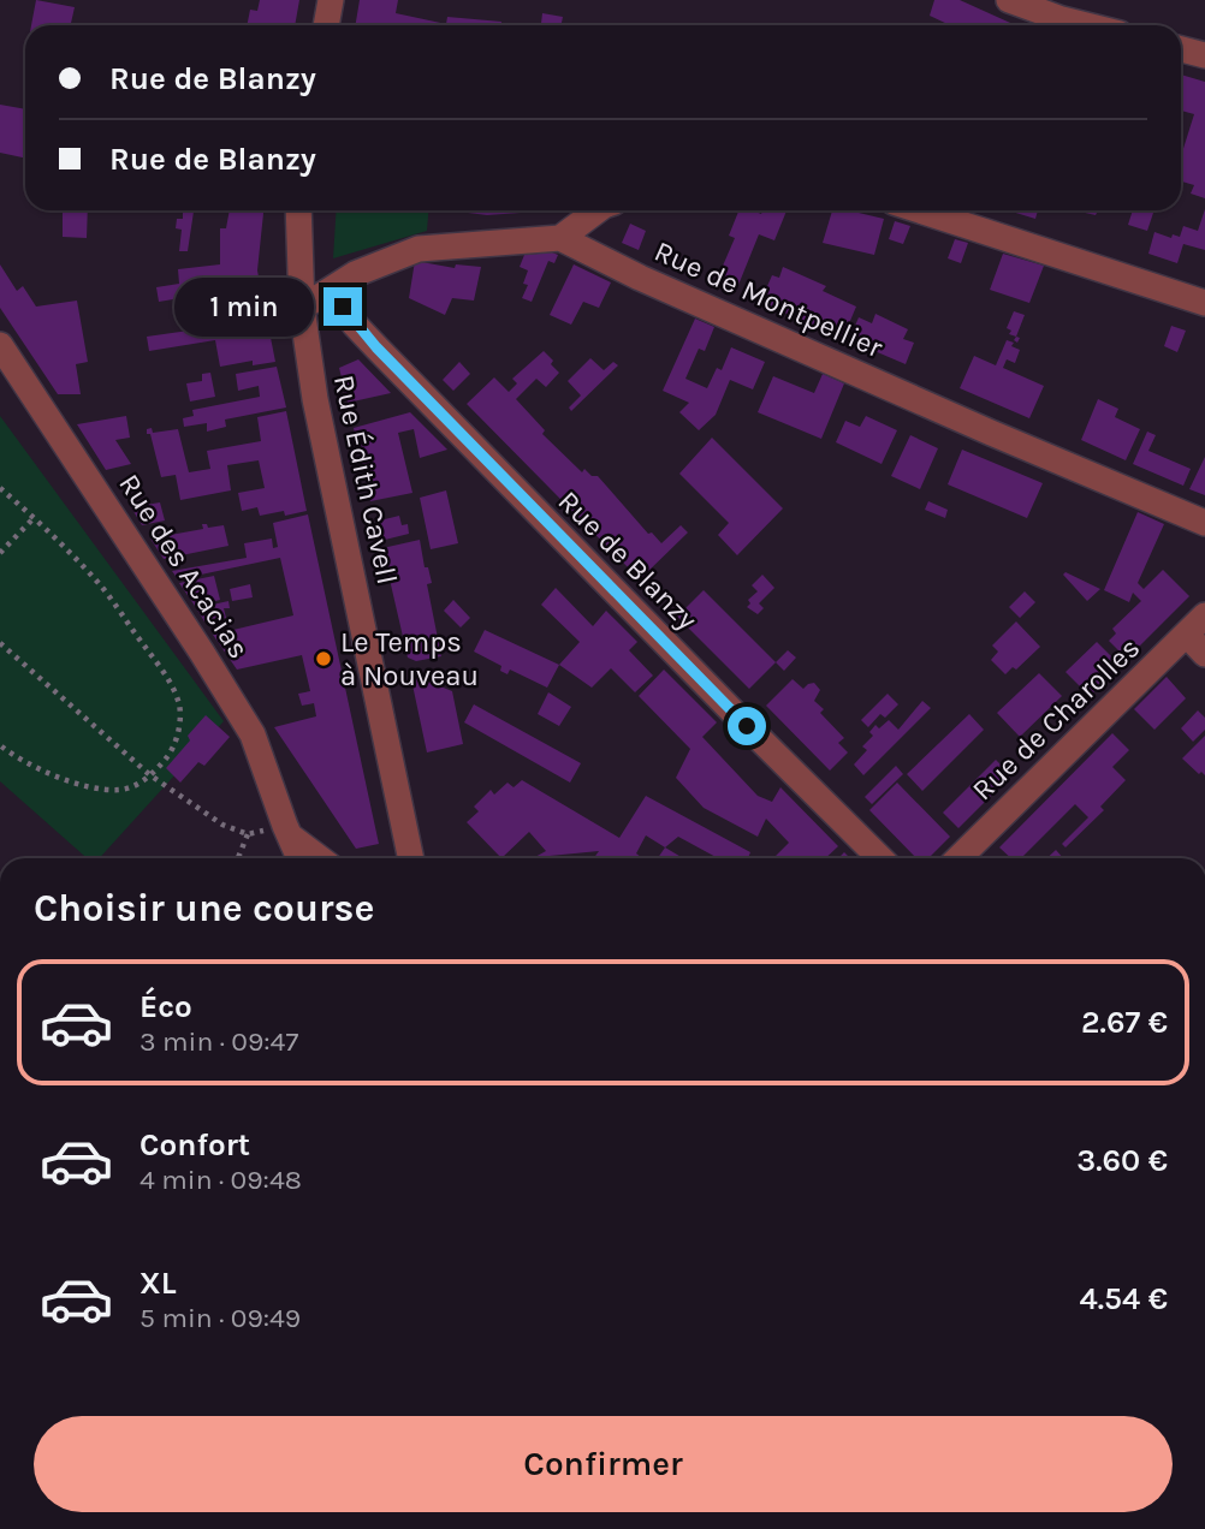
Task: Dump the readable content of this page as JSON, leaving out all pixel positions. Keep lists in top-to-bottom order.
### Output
{
  "streets": {
    "street": [
      "Rue de Montpellier",
      "Rue Édith Cavell",
      "Rue de Blanzy",
      "Rue des Acacias",
      "Rue de Charolles"
    ]
  },
  "places": ["Le Temps à Nouveau"],
  "page": {
    "banner": ["Rue de Blanzy", "Rue de Blanzy"],
    "bubble": "1 min",
    "heading": "Choisir une course",
    "list": [
      {
        "name": "Éco",
        "note": "3 min · 09:47",
        "value": "2.67 €"
      },
      {
        "name": "Confort",
        "note": "4 min · 09:48",
        "value": "3.60 €"
      },
      {
        "name": "XL",
        "note": "5 min · 09:49",
        "value": "4.54 €"
      }
    ],
    "buttons": "Confirmer"
  }
}
